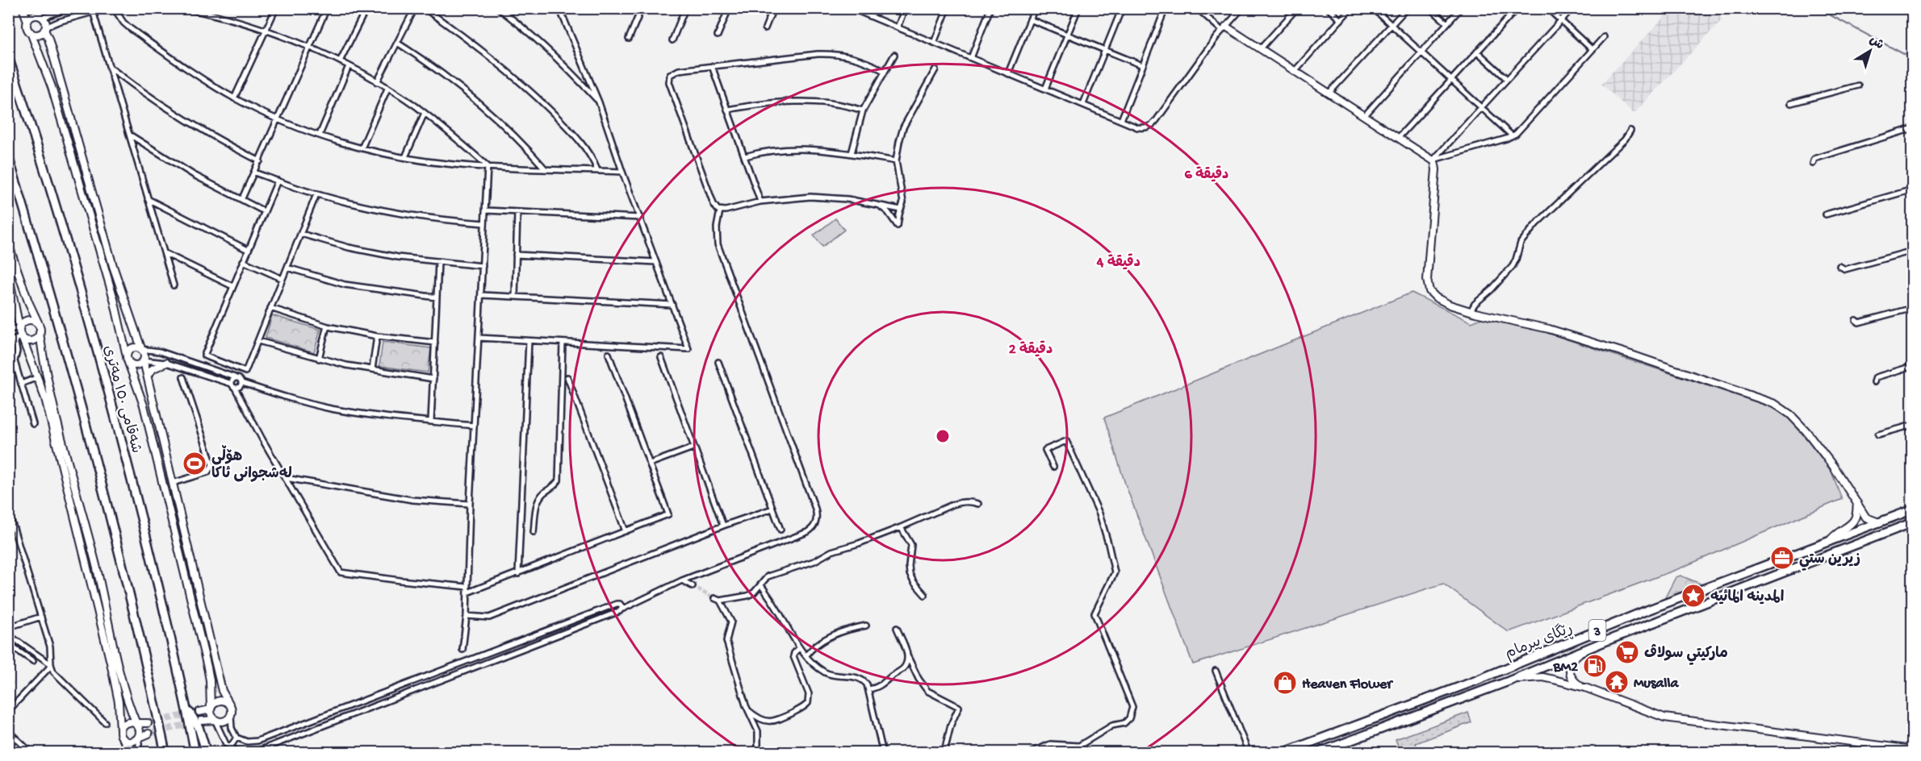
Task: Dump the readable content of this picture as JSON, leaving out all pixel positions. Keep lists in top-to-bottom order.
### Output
{
  "streets": {
    "highway": ["شەقامی ١٥٠ مەتری", "3", "ڕێگای پیرمام"]
  },
  "places": {
    "sports": ["هۆڵی لەشجوانی ئاکا"],
    "office": ["زيرين ستي"],
    "place": ["المدينه المائيه"],
    "supermarket": ["ماركيتي سولاڤ"],
    "fuel station": ["BM2"],
    "temple": ["Musalla"],
    "shop": ["Heaven Flower"]
  },
  "north": "top right",
  "rings": ["6 دقيقة", "4 دقيقة", "2 دقيقة"]
}
